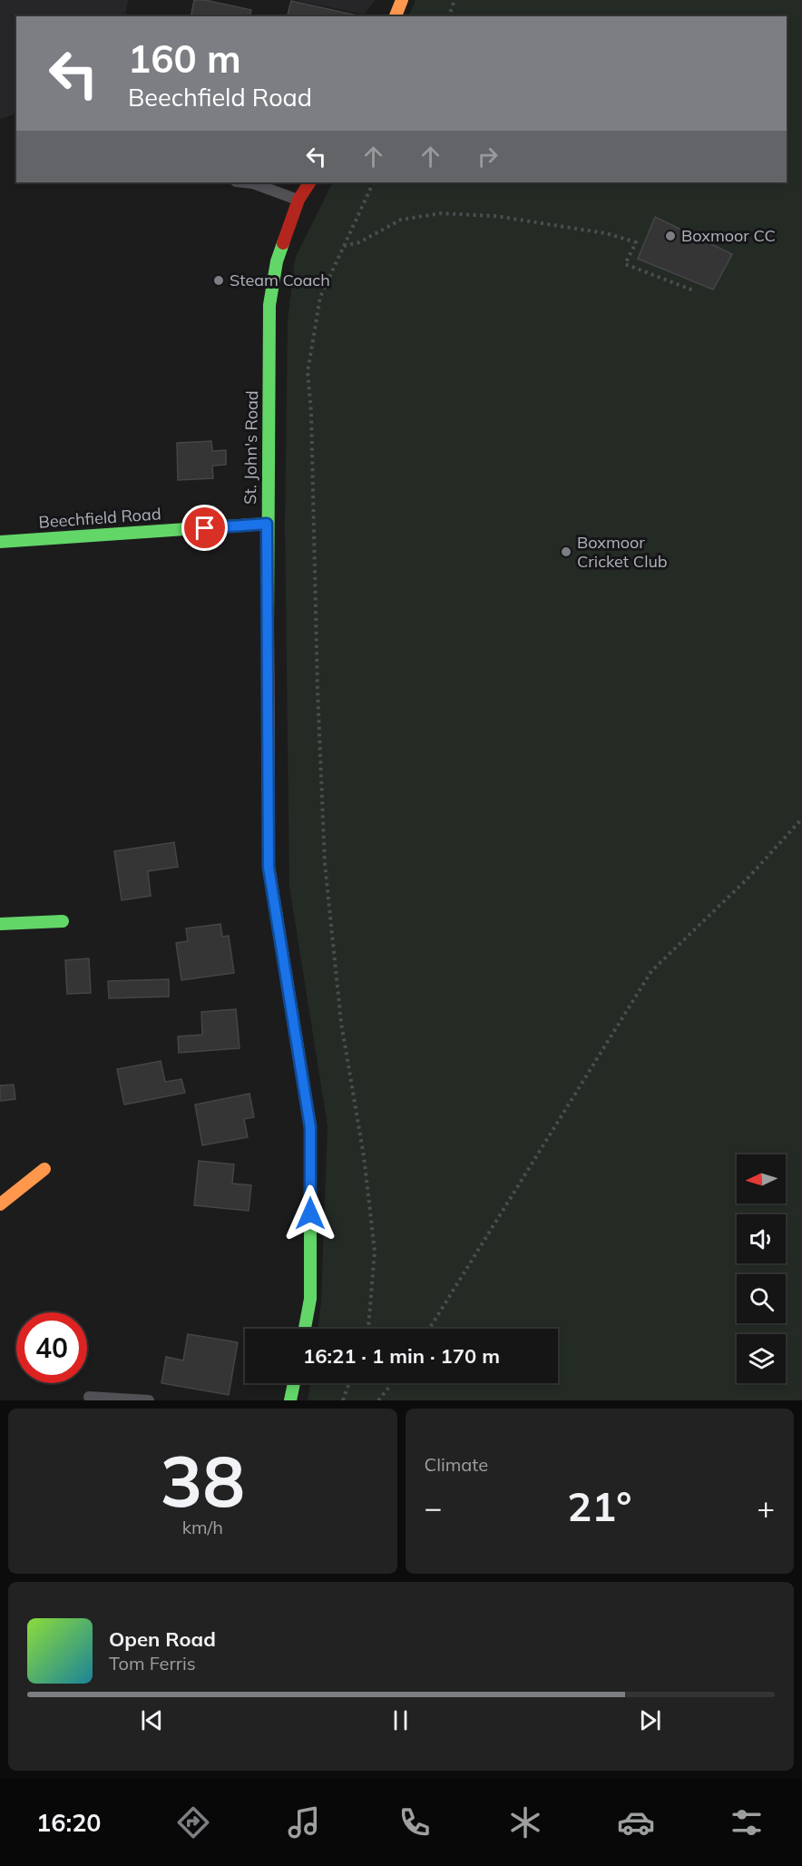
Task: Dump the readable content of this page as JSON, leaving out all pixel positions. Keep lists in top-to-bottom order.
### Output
{
  "streets": {
    "street": ["St. John's Road", "Beechfield Road"]
  },
  "crossings": [
    ["St. John's Road", "Beechfield Road"]
  ],
  "places": ["Boxmoor CC", "Steam Coach", "Boxmoor Cricket Club"],
  "north": "left",
  "page": {
    "turn": ["160 m", "Beechfield Road"],
    "limit": "40",
    "trip": "16:21 · 1 min · 170 m",
    "tile": [
      ["38", "km/h"],
      "Climate"
    ],
    "heat": ["−", "21°", "+"],
    "song": ["Open Road", "Tom Ferris"],
    "tabs": "16:20"
  }
}
